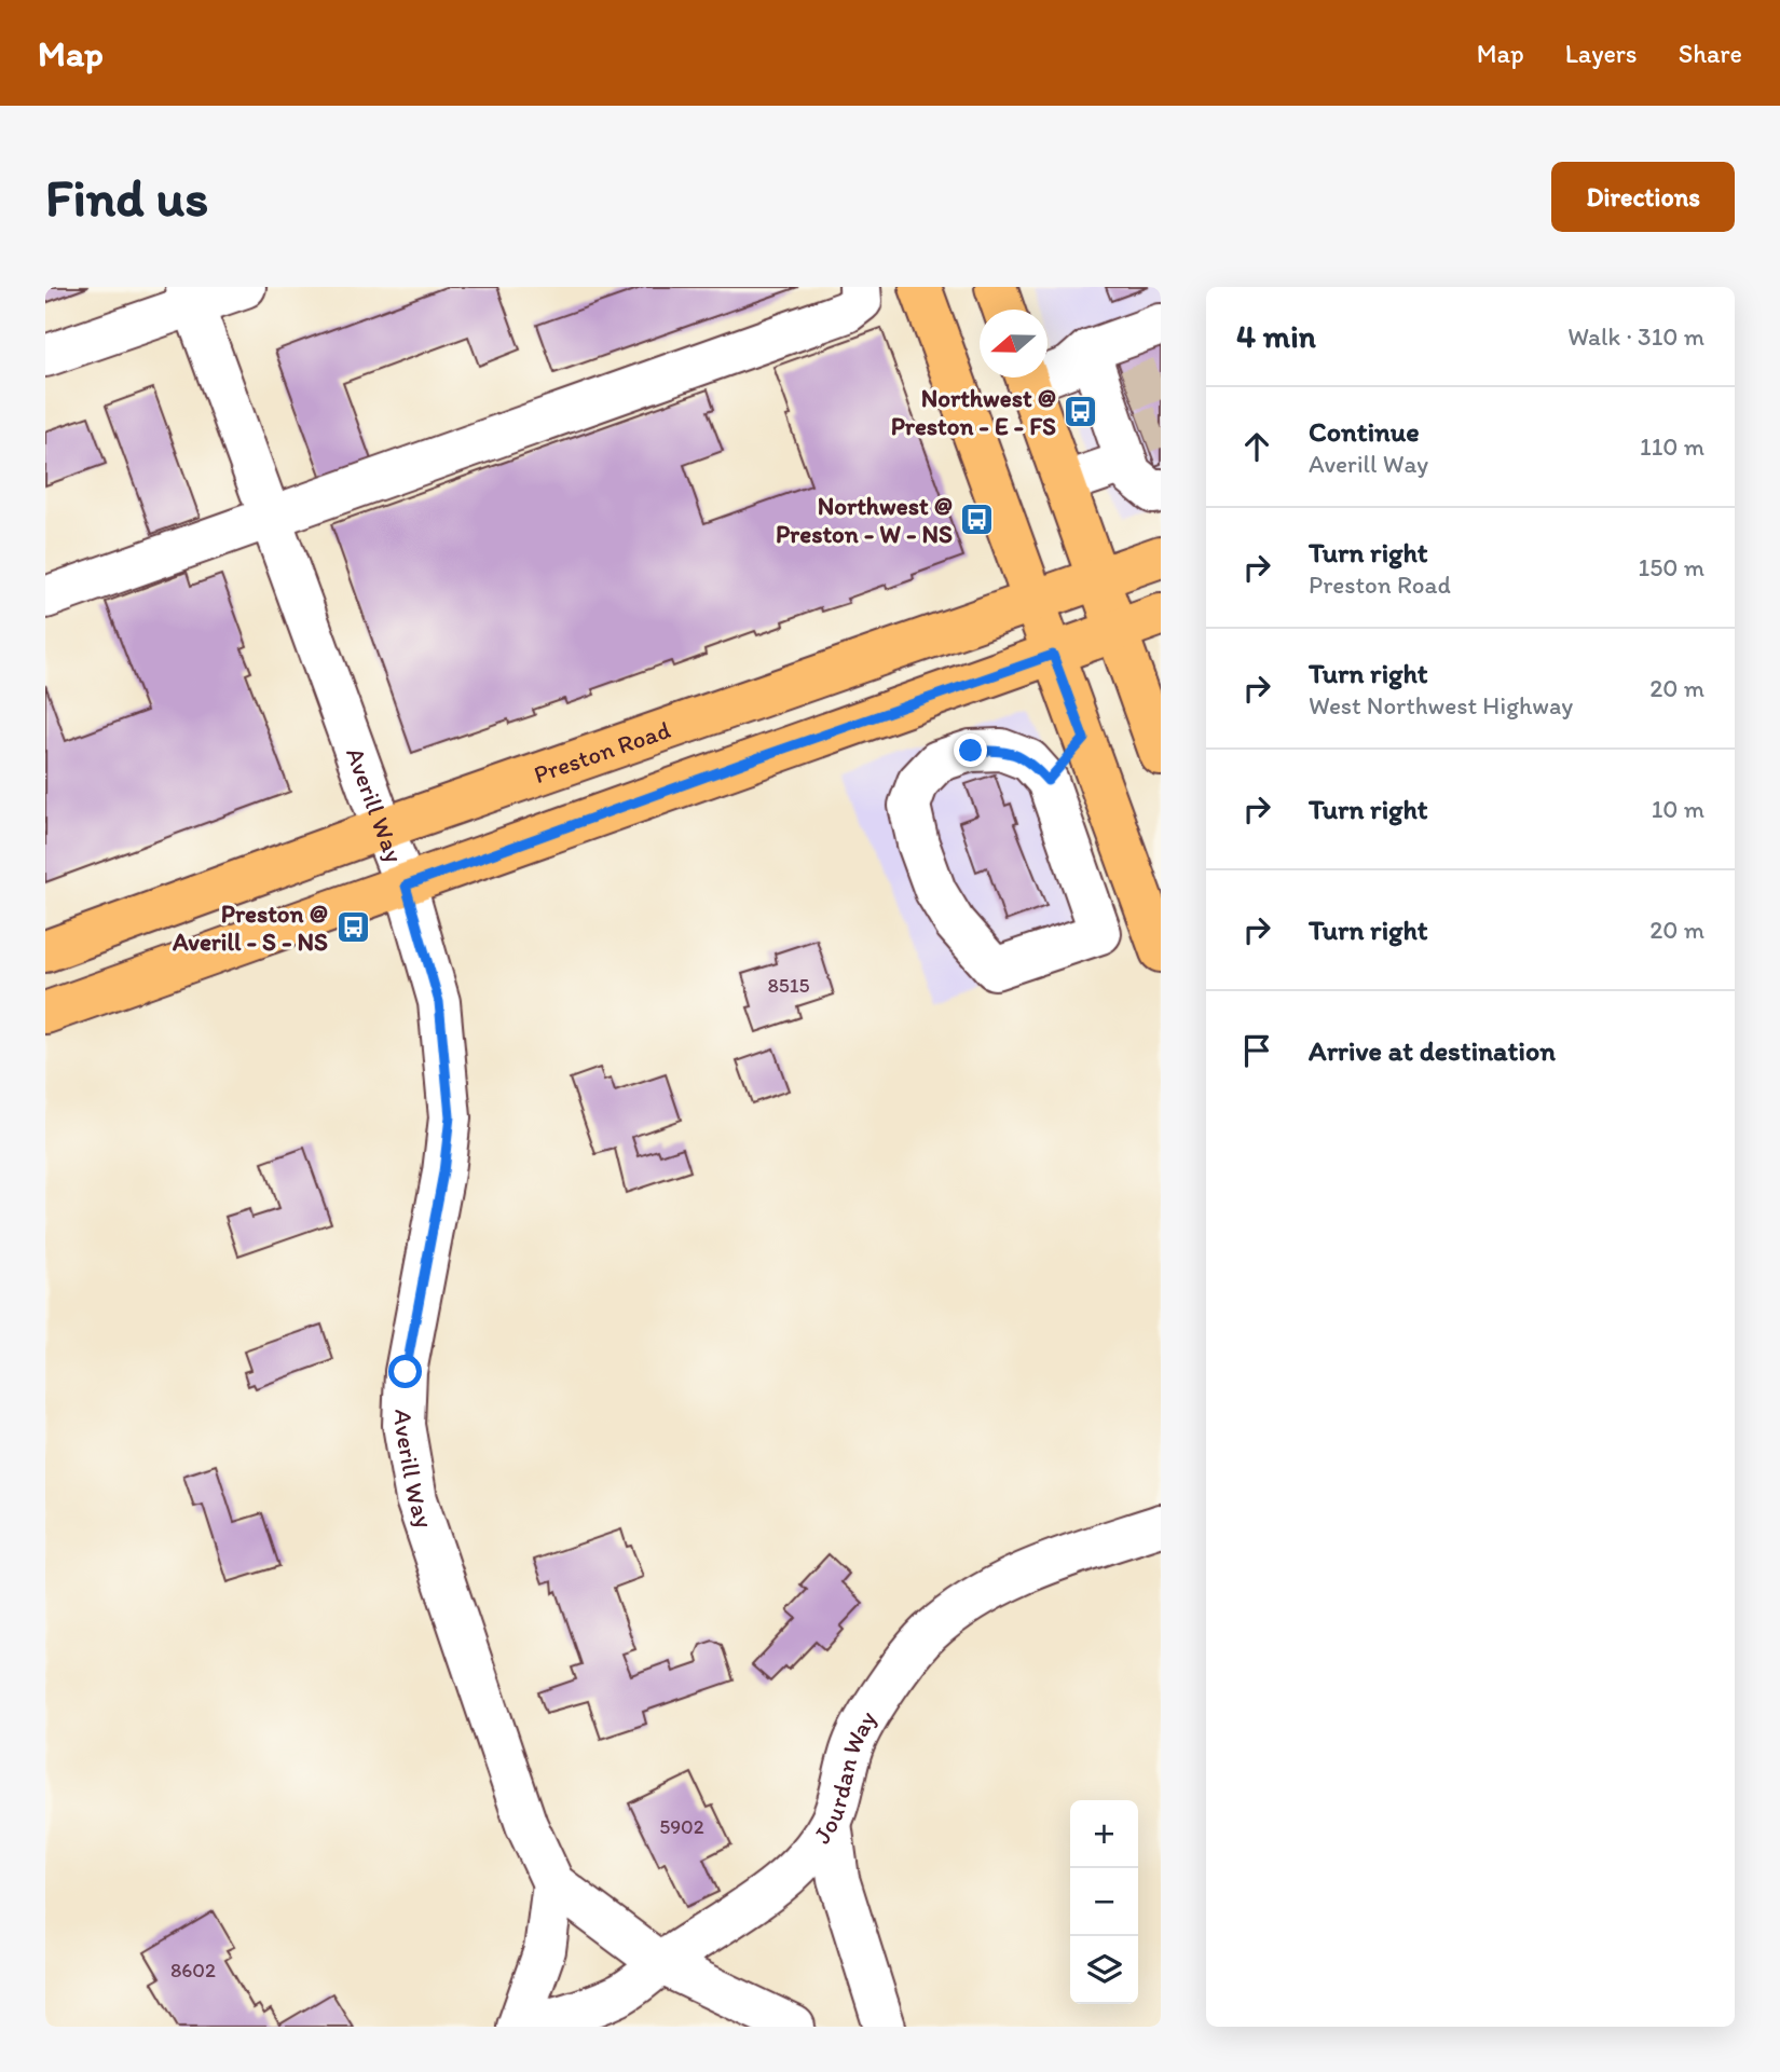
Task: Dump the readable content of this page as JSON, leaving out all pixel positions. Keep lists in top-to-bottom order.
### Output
{
  "streets": {
    "main road": ["Preston Road"],
    "street": ["Averill Way", "Jourdan Way"]
  },
  "crossings": [
    ["Preston Road", "Averill Way"],
    ["Averill Way", "Jourdan Way"]
  ],
  "places": {
    "bus stop": ["Northwest @ Preston - E - FS", "Northwest @ Preston - W - NS", "Preston @ Averill - S - NS"]
  },
  "house_numbers": ["8515", "5902", "8602"],
  "north": "left",
  "page": {
    "header": "Map",
    "nav": ["Map", "Layers", "Share"],
    "buttons": "Directions",
    "title": "Find us",
    "heading": ["4 min", "Walk · 310 m"],
    "list": [
      ["Continue", "Averill Way", "110 m"],
      ["Turn right", "Preston Road", "150 m"],
      ["Turn right", "West Northwest Highway", "20 m"],
      ["Turn right", "10 m"],
      ["Turn right", "20 m"],
      "Arrive at destination"
    ],
    "map_buttons": ["+", "−"]
  }
}
